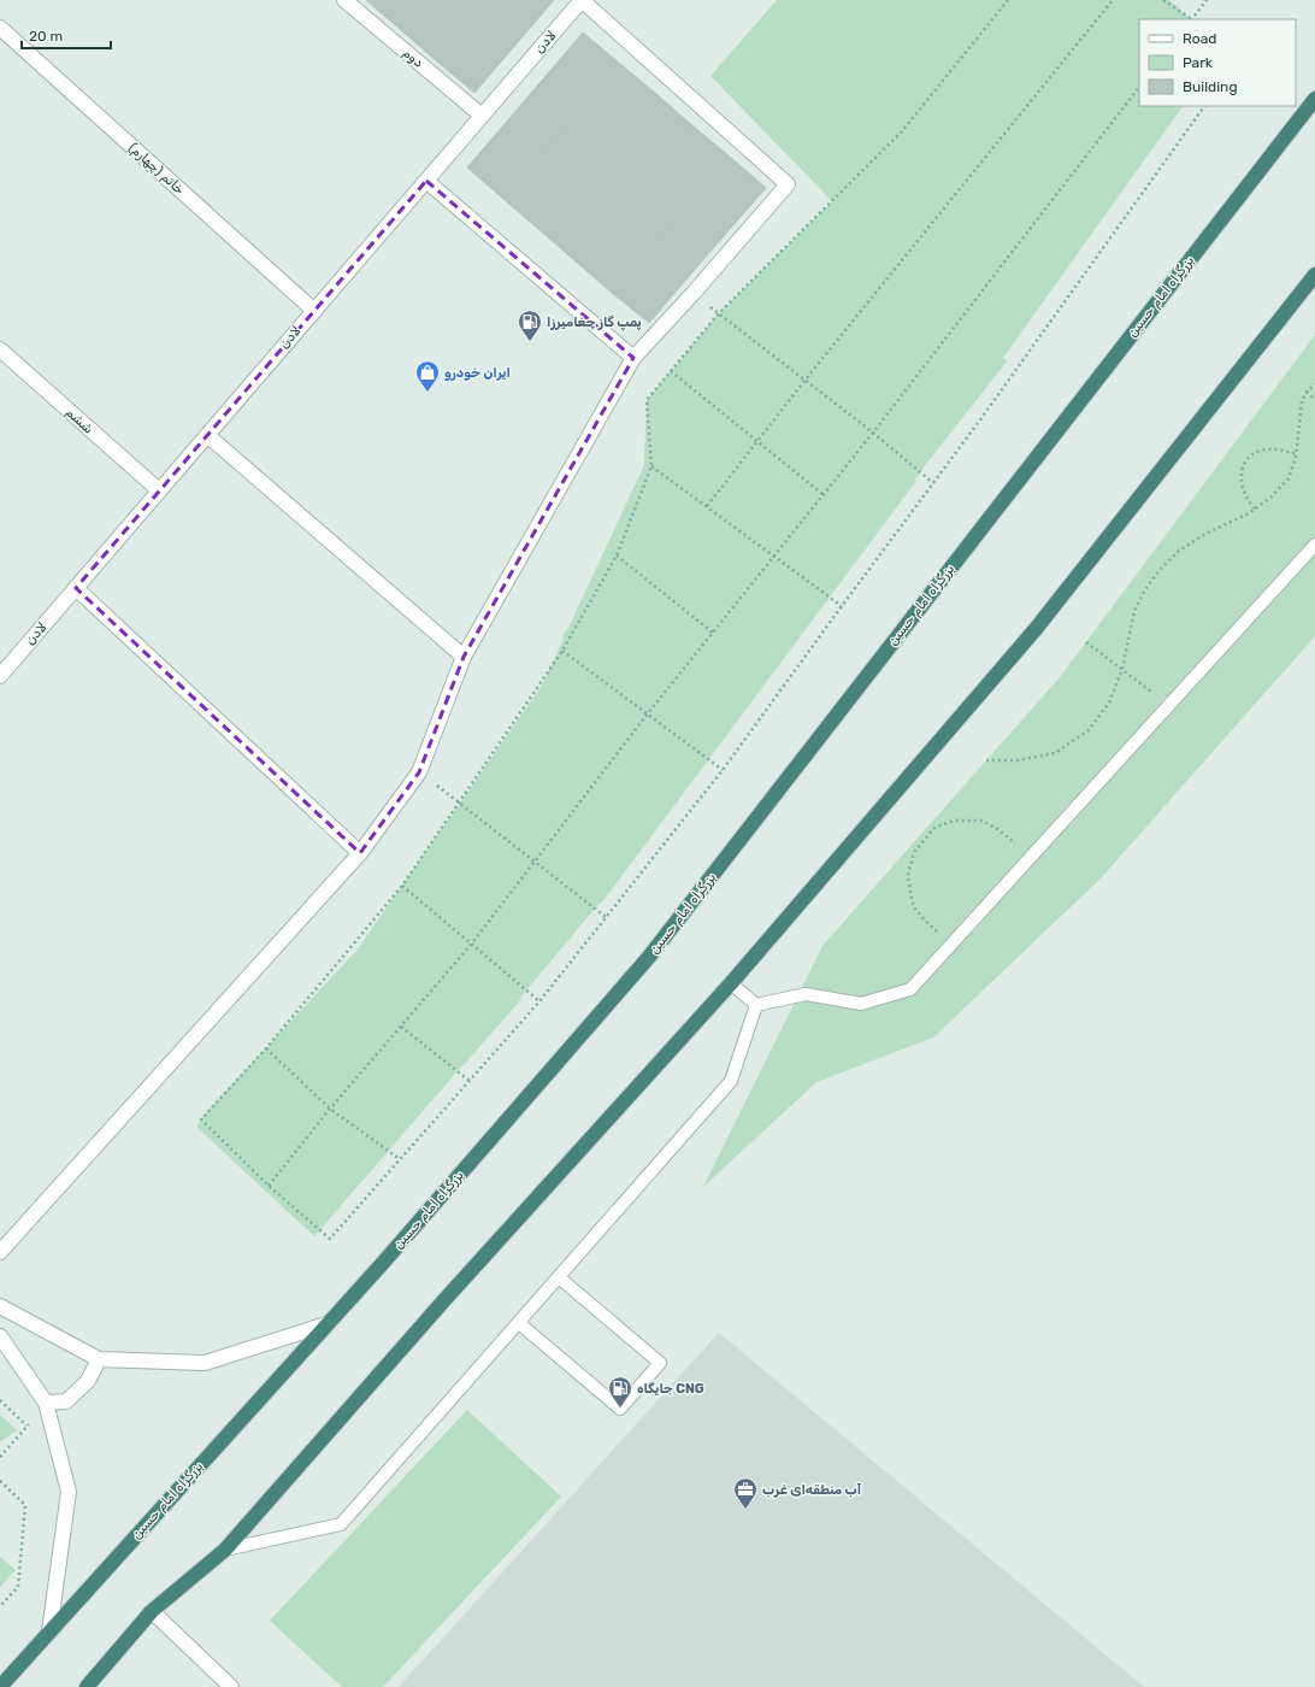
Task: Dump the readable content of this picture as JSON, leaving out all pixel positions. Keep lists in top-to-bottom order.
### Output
{
  "streets": {
    "highway": ["بزرگراه امام حسین"],
    "street": [
      "لادن",
      "دوم",
      "خاتم (چهارم)",
      "ششم"
    ]
  },
  "crossings": [
    ["لادن", "دوم"],
    ["لادن", "خاتم (چهارم)"],
    ["لادن", "ششم"]
  ],
  "places": {
    "fuel station": ["پمپ گاز چغامیرزا", "جایگاه CNG"],
    "shop": ["ایران خودرو"],
    "office": ["آب منطقه‌ای غرب"]
  },
  "legend": ["Road", "Park", "Building"],
  "scale_bar": "20 m"
}
